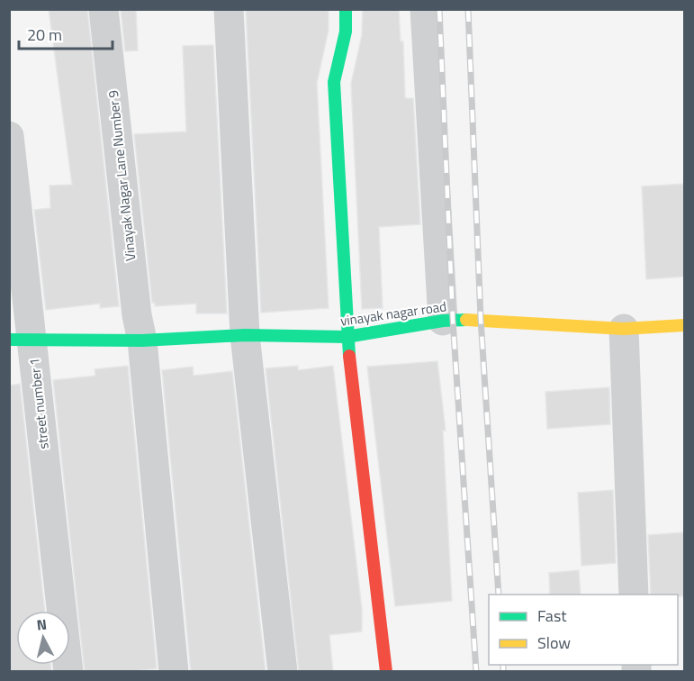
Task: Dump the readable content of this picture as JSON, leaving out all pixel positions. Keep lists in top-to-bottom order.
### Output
{
  "streets": {
    "street": ["Vinayak Nagar Lane Number 9", "vinayak nagar road", "street number 1"]
  },
  "crossings": [
    ["Vinayak Nagar Lane Number 9", "vinayak nagar road"],
    ["vinayak nagar road", "street number 1"]
  ],
  "legend": ["Fast", "Slow"],
  "scale_bar": "20 m",
  "north": "top"
}
